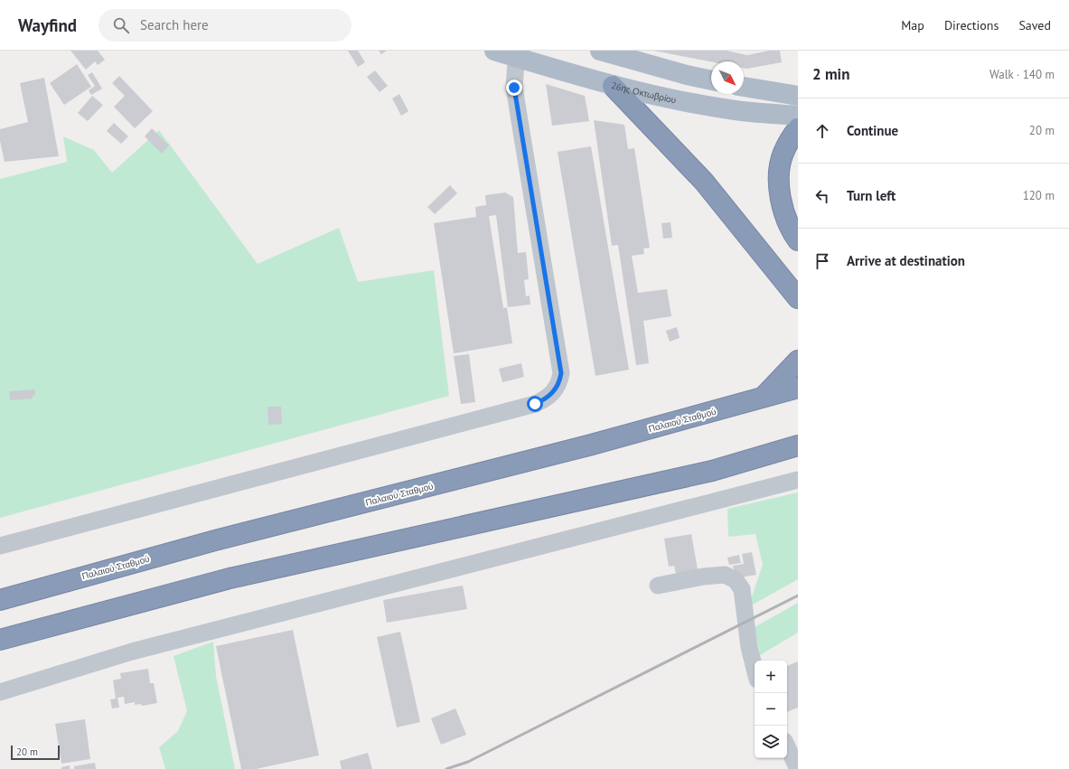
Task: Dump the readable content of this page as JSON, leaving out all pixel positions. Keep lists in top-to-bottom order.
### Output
{
  "streets": {
    "highway": ["Παλαιού Σταθμού"],
    "main road": ["26ης Οκτωβρίου"]
  },
  "scale_bar": "20 m",
  "north": "bottom right",
  "page": {
    "header": "Wayfind",
    "search": "Search here",
    "nav": ["Map", "Directions", "Saved"],
    "heading": ["2 min", "Walk · 140 m"],
    "list": [
      ["Continue", "20 m"],
      ["Turn left", "120 m"],
      "Arrive at destination"
    ],
    "map_buttons": ["+", "−"],
    "scale": "20 m"
  }
}
